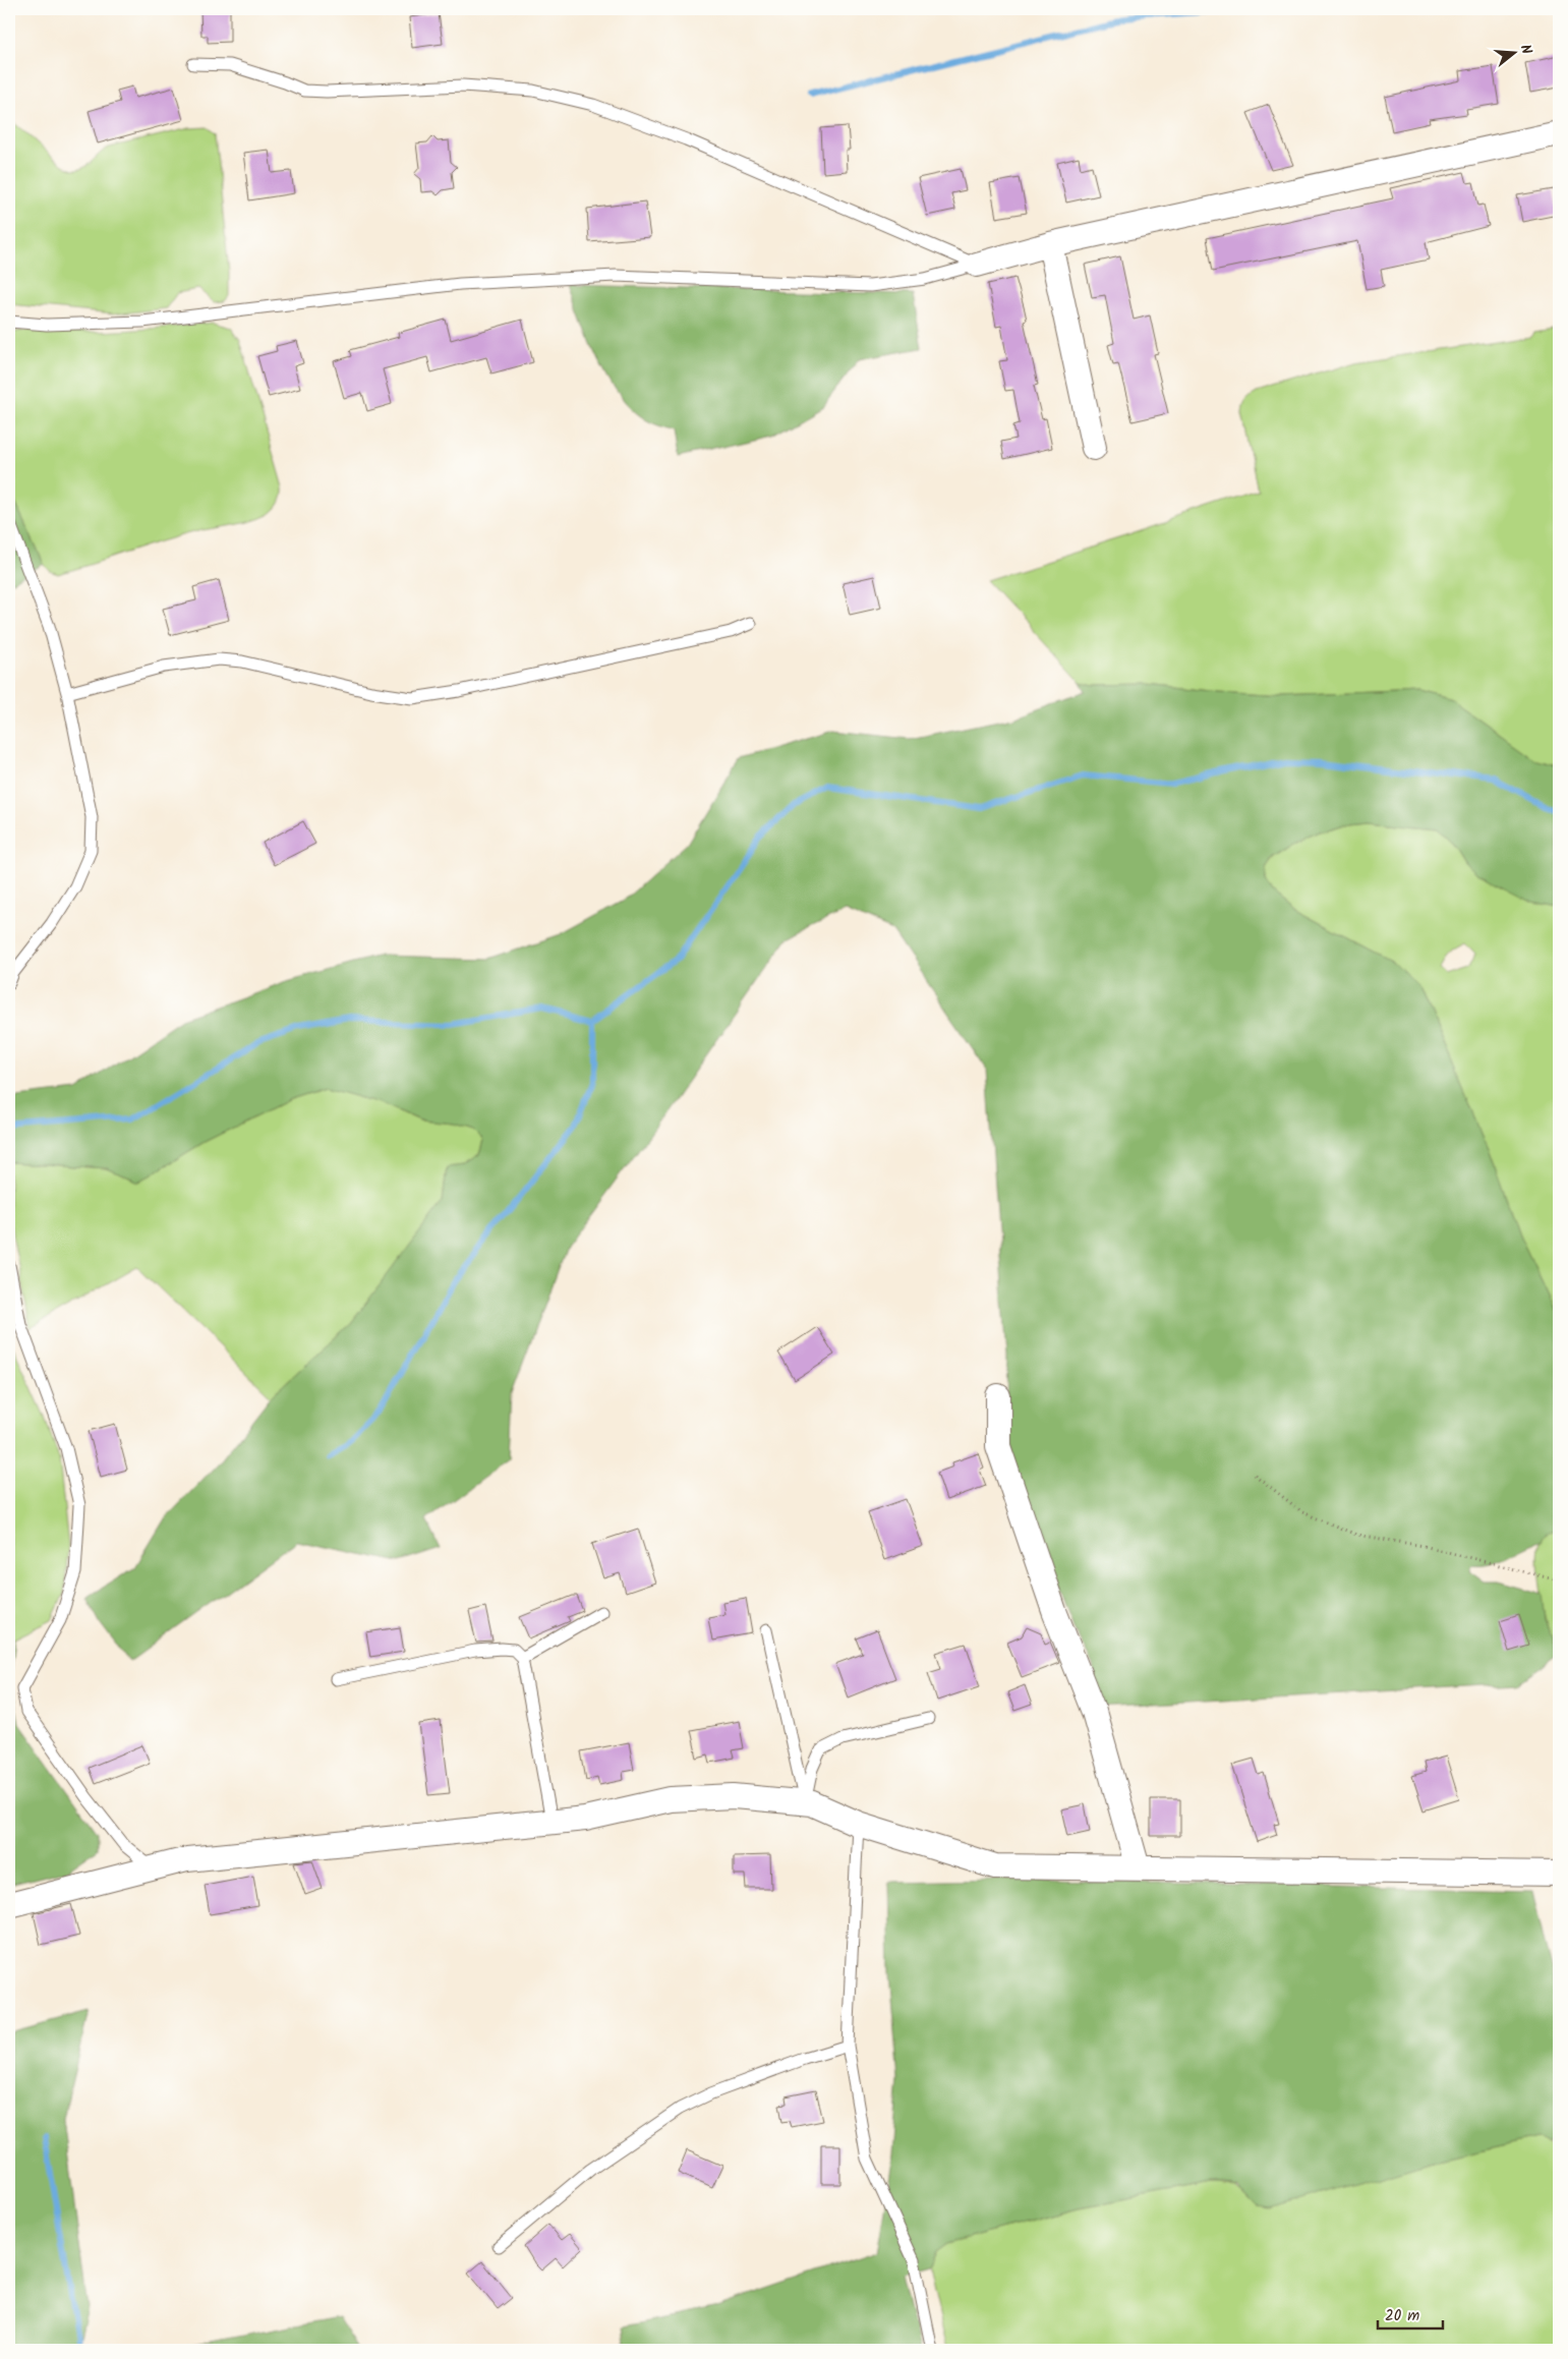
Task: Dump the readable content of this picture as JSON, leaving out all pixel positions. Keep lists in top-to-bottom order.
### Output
{
  "scale_bar": "20 m",
  "north": "right"
}
